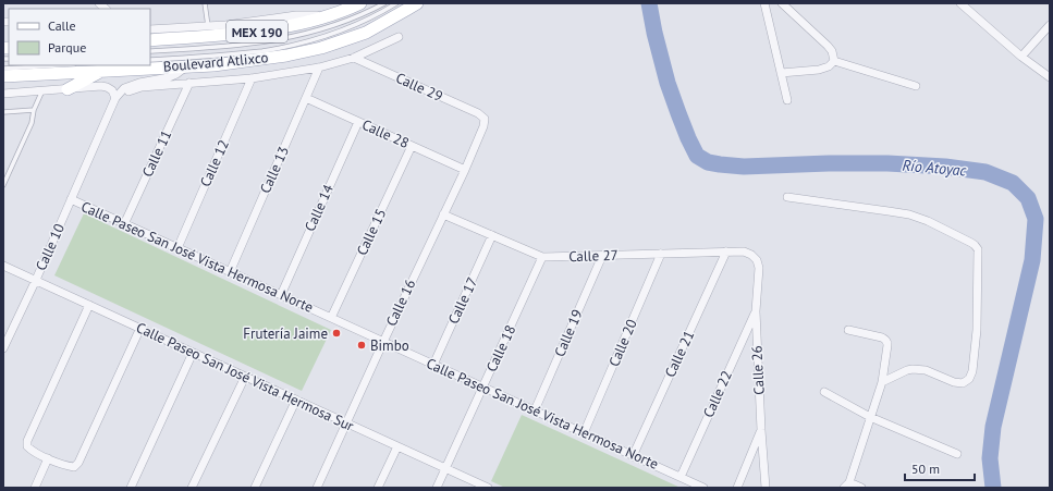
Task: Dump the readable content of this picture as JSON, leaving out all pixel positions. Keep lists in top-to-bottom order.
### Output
{
  "streets": {
    "main road": ["MEX 190", "Boulevard Atlixco"],
    "street": [
      "Calle 29",
      "Calle 28",
      "Calle 11",
      "Calle 12",
      "Calle 13",
      "Calle 14",
      "Calle 15",
      "Calle 10",
      "Calle 27",
      "Calle Paseo San José Vista Hermosa Norte",
      "Calle 17",
      "Calle 16",
      "Calle 19",
      "Calle 20",
      "Calle 18",
      "Calle 21",
      "Calle 26",
      "Calle Paseo San José Vista Hermosa Sur",
      "Calle 22"
    ]
  },
  "crossings": [
    ["Calle 29", "Calle 16"],
    ["Calle 28", "Calle 13"],
    ["Calle 28", "Calle 14"],
    ["Calle 28", "Calle 15"],
    ["Calle 28", "Calle 16"],
    ["Calle 11", "Calle Paseo San José Vista Hermosa Norte"],
    ["Calle 12", "Calle Paseo San José Vista Hermosa Norte"],
    ["Calle 13", "Calle Paseo San José Vista Hermosa Norte"],
    ["Calle 14", "Calle Paseo San José Vista Hermosa Norte"],
    ["Calle 15", "Calle Paseo San José Vista Hermosa Norte"],
    ["Calle 10", "Calle Paseo San José Vista Hermosa Norte"],
    ["Calle 10", "Calle Paseo San José Vista Hermosa Sur"],
    ["Calle 27", "Calle 17"],
    ["Calle 27", "Calle 16"],
    ["Calle 27", "Calle 19"],
    ["Calle 27", "Calle 20"],
    ["Calle 27", "Calle 18"],
    ["Calle 27", "Calle 21"],
    ["Calle 27", "Calle 26"],
    ["Calle Paseo San José Vista Hermosa Norte", "Calle 17"],
    ["Calle Paseo San José Vista Hermosa Norte", "Calle 16"],
    ["Calle Paseo San José Vista Hermosa Norte", "Calle 19"],
    ["Calle Paseo San José Vista Hermosa Norte", "Calle 20"],
    ["Calle Paseo San José Vista Hermosa Norte", "Calle 18"],
    ["Calle Paseo San José Vista Hermosa Norte", "Calle 21"],
    ["Calle Paseo San José Vista Hermosa Norte", "Calle 22"],
    ["Calle 16", "Calle Paseo San José Vista Hermosa Sur"],
    ["Calle 18", "Calle Paseo San José Vista Hermosa Sur"],
    ["Calle 26", "Calle 22"]
  ],
  "water": ["Río Atoyac"],
  "places": ["Frutería Jaime", "Bimbo"],
  "legend": ["Calle", "Parque"],
  "scale_bar": "50 m"
}
